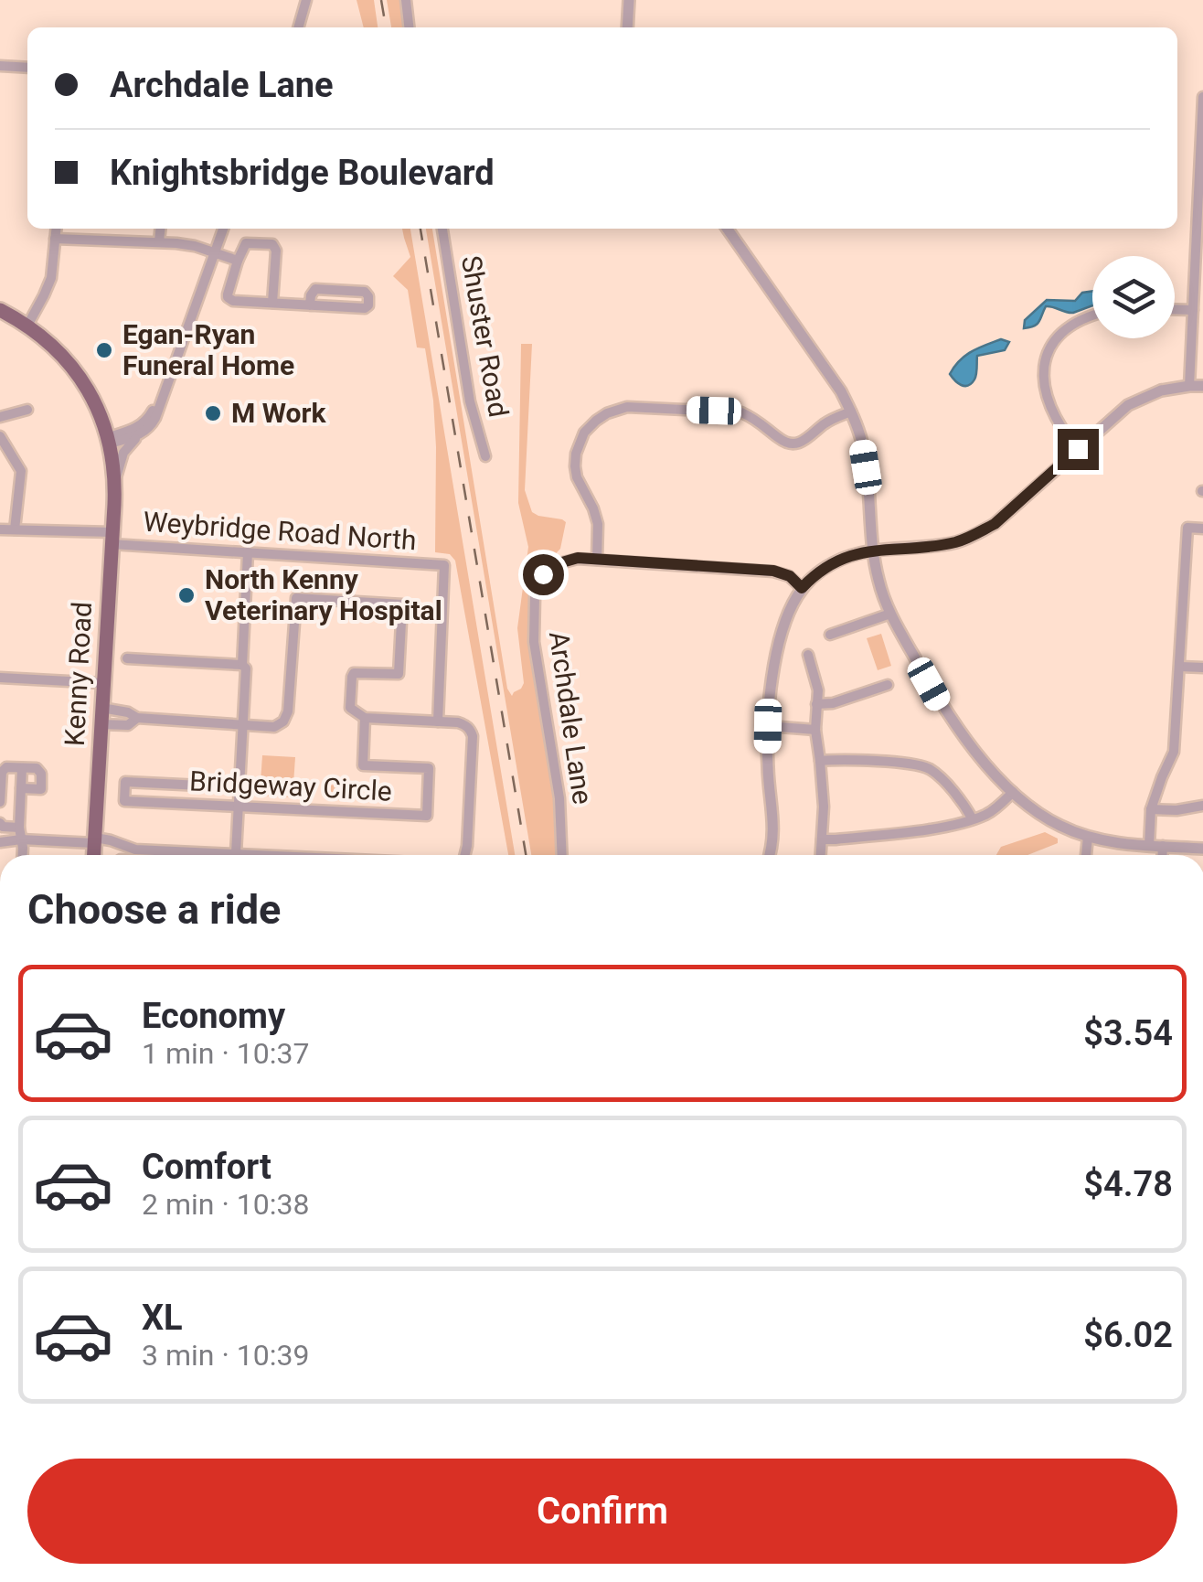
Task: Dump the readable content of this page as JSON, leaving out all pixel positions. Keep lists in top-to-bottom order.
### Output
{
  "streets": {
    "main road": ["Kenny Road"],
    "street": [
      "Shuster Road",
      "Weybridge Road North",
      "Archdale Lane",
      "Bridgeway Circle"
    ]
  },
  "crossings": [
    ["Weybridge Road North", "Kenny Road"]
  ],
  "places": ["Egan-Ryan Funeral Home", "M Work", "North Kenny Veterinary Hospital"],
  "page": {
    "banner": ["Archdale Lane", "Knightsbridge Boulevard"],
    "heading": "Choose a ride",
    "list": [
      {
        "name": "Economy",
        "note": "1 min · 10:37",
        "value": "$3.54"
      },
      {
        "name": "Comfort",
        "note": "2 min · 10:38",
        "value": "$4.78"
      },
      {
        "name": "XL",
        "note": "3 min · 10:39",
        "value": "$6.02"
      }
    ],
    "buttons": "Confirm"
  }
}
